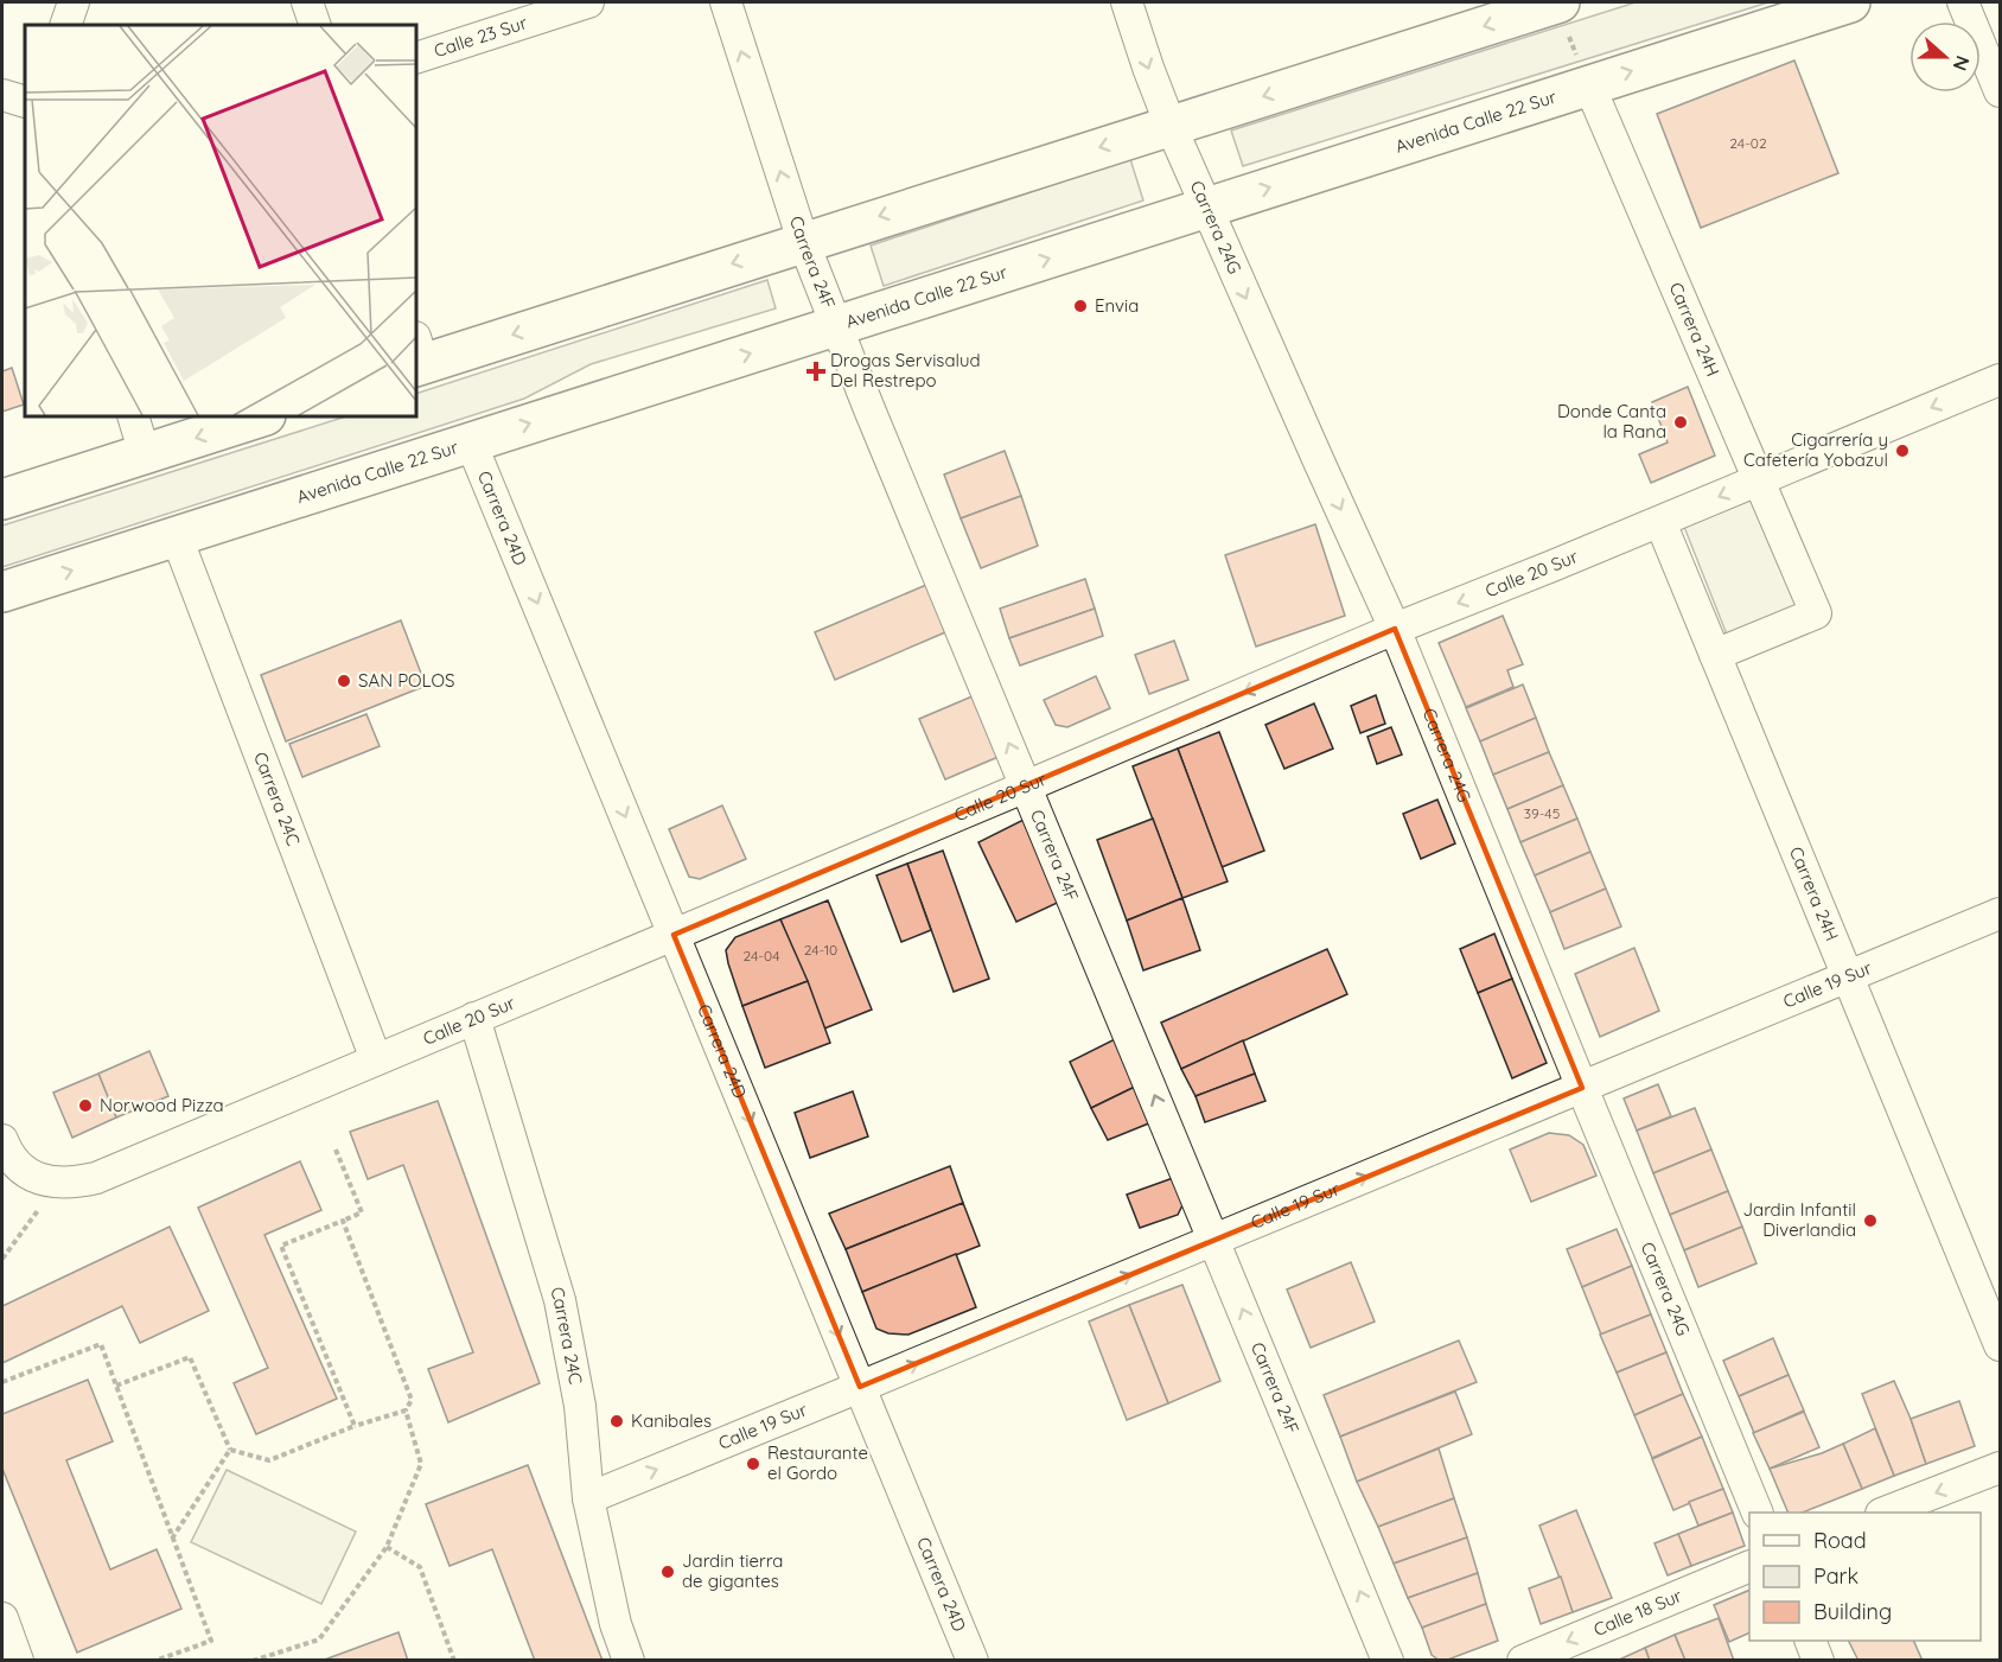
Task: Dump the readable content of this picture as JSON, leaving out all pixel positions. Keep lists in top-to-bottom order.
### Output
{
  "streets": {
    "main road": ["Avenida Calle 22 Sur"],
    "street": [
      "Calle 23 Sur",
      "Carrera 24G",
      "Carrera 24F",
      "Carrera 24H",
      "Carrera 24D",
      "Calle 20 Sur",
      "Carrera 24C",
      "Calle 19 Sur",
      "Calle 18 Sur"
    ]
  },
  "crossings": [
    ["Avenida Calle 22 Sur", "Carrera 24G"],
    ["Avenida Calle 22 Sur", "Carrera 24F"],
    ["Avenida Calle 22 Sur", "Carrera 24H"],
    ["Avenida Calle 22 Sur", "Carrera 24D"],
    ["Avenida Calle 22 Sur", "Carrera 24C"],
    ["Carrera 24G", "Calle 20 Sur"],
    ["Carrera 24G", "Calle 19 Sur"],
    ["Carrera 24F", "Calle 20 Sur"],
    ["Carrera 24F", "Calle 19 Sur"],
    ["Carrera 24H", "Calle 20 Sur"],
    ["Carrera 24H", "Calle 19 Sur"],
    ["Carrera 24D", "Calle 20 Sur"],
    ["Carrera 24D", "Calle 19 Sur"],
    ["Calle 20 Sur", "Carrera 24C"],
    ["Carrera 24C", "Calle 19 Sur"]
  ],
  "one_way": [
    "Carrera 24G",
    "Carrera 24F",
    "Carrera 24D",
    "Calle 20 Sur",
    "Calle 19 Sur",
    "Calle 18 Sur"
  ],
  "places": {
    "other": [
      "Envia",
      "Donde Canta la Rana",
      "Cigarrería y Cafetería Yobazul",
      "SAN POLOS",
      "Norwood Pizza",
      "Jardin Infantil Diverlandia",
      "Kanibales",
      "Restaurante el Gordo",
      "Jardin tierra de gigantes"
    ],
    "health": ["Drogas Servisalud Del Restrepo"]
  },
  "house_numbers": [
    "24-02",
    "39-45",
    "24-10",
    "24-04"
  ],
  "legend": ["Road", "Park", "Building"],
  "north": "right"
}
